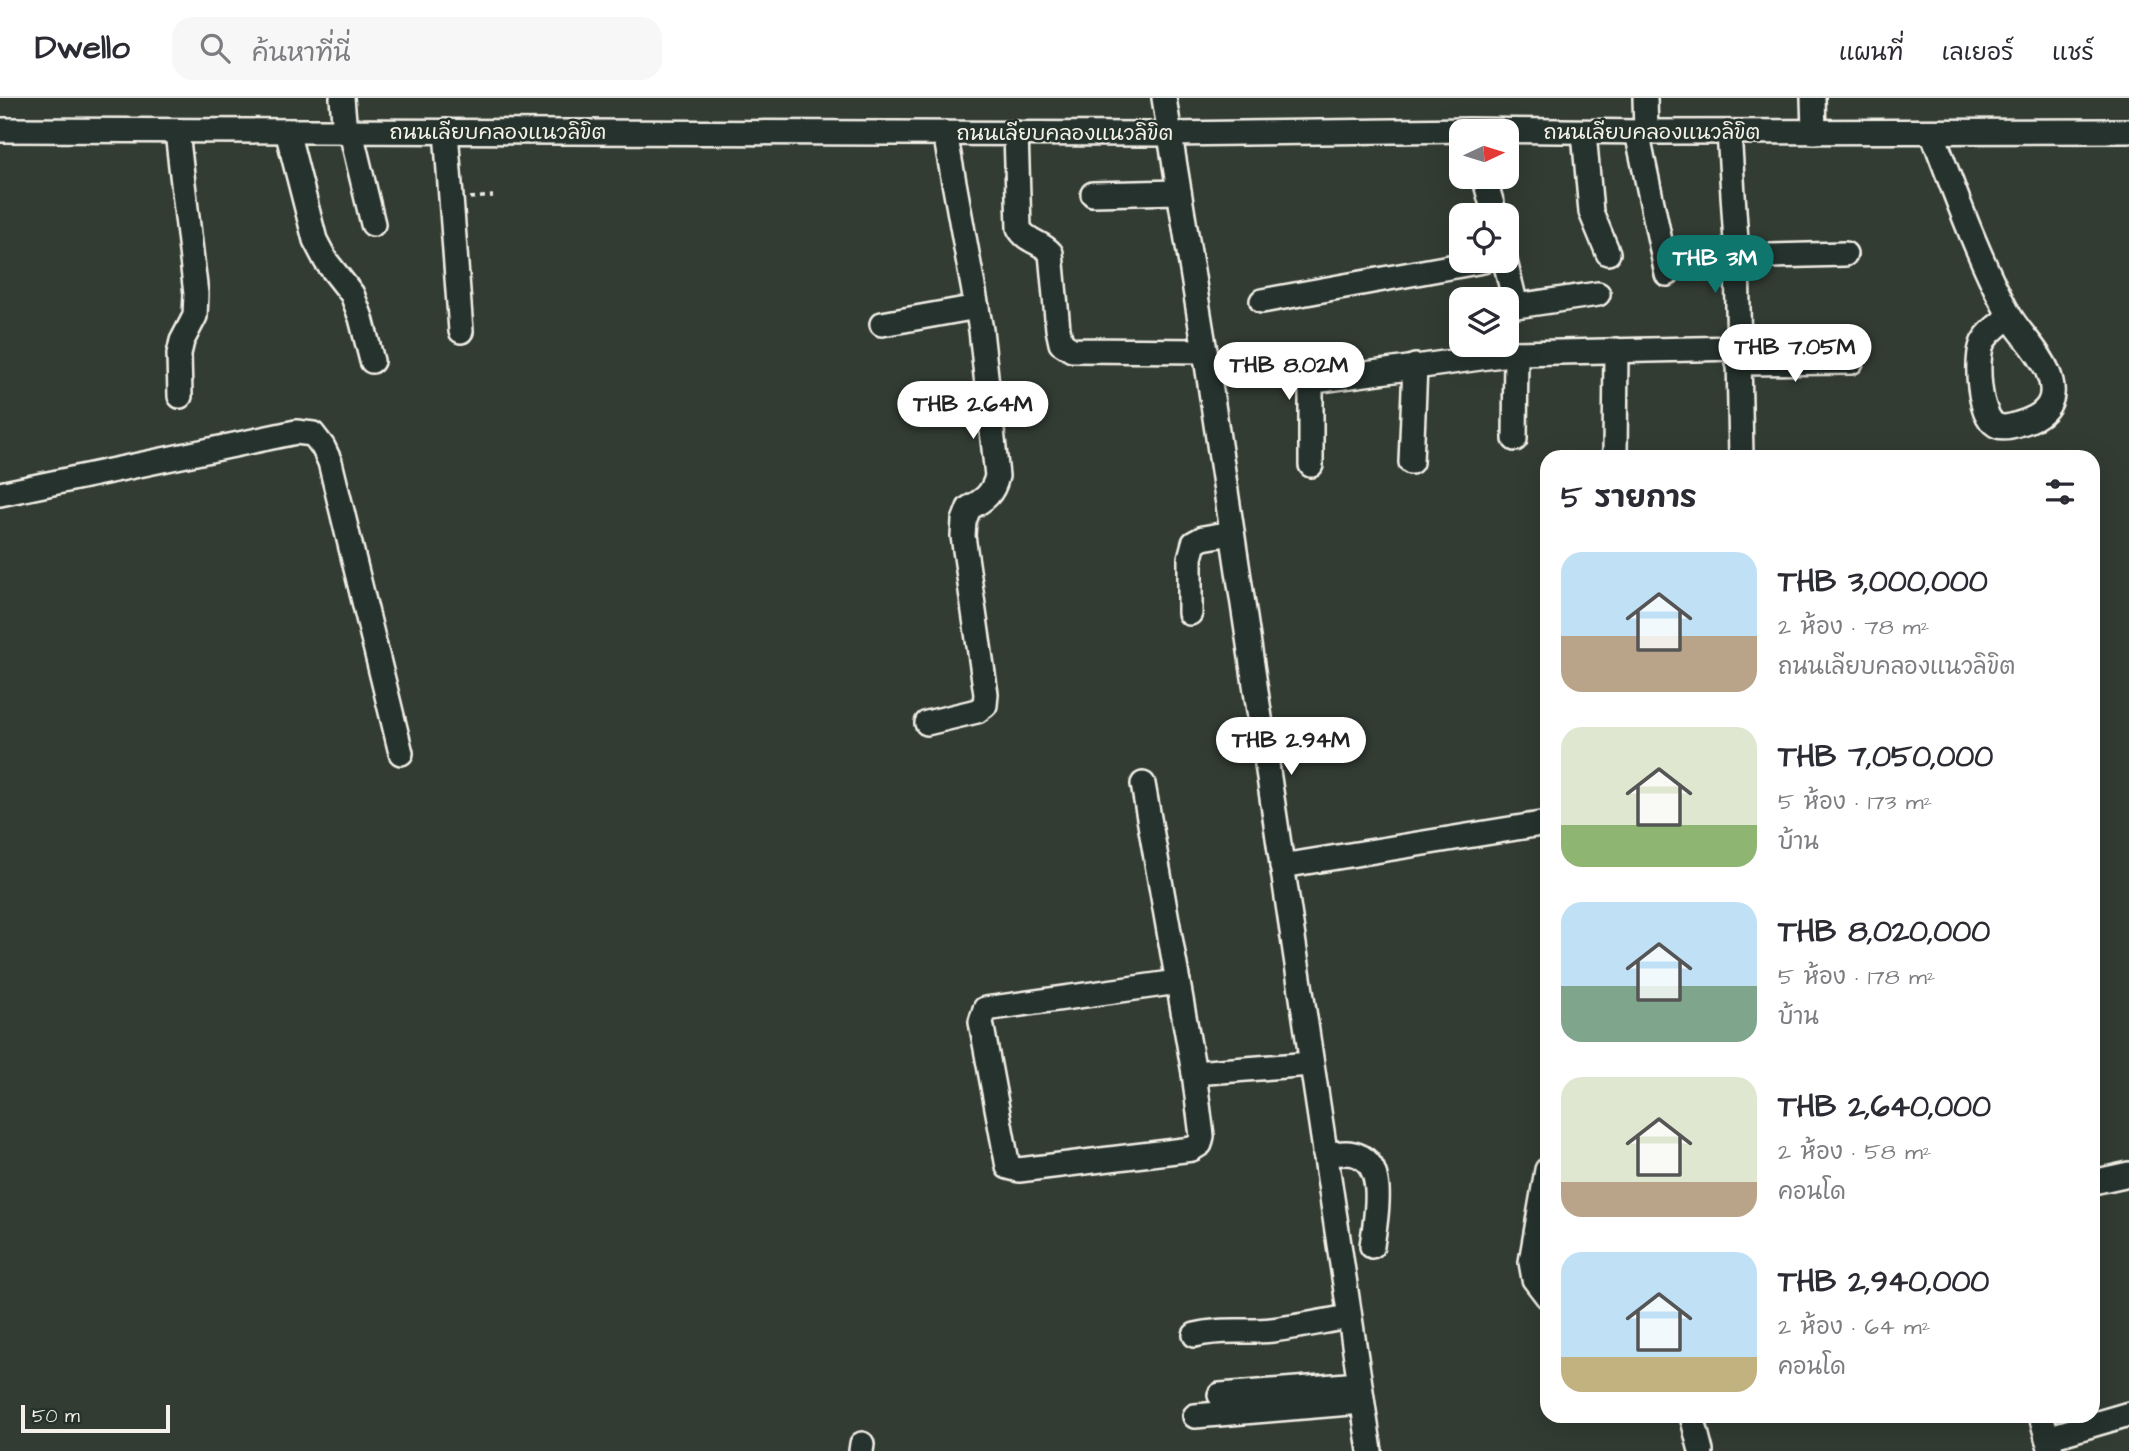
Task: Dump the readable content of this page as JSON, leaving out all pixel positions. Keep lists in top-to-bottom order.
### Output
{
  "streets": {
    "street": ["ถนนเลียบคลองแนวลิขิต"]
  },
  "scale_bar": "50 m",
  "north": "right",
  "page": {
    "header": "Dwello",
    "search": "ค้นหาที่นี่",
    "nav": ["แผนที่", "เลเยอร์", "แชร์"],
    "price": [
      "THB 3M",
      "THB 7.05M",
      "THB 8.02M",
      "THB 2.64M",
      "THB 2.94M"
    ],
    "heading": "5 รายการ",
    "list": [
      {
        "name": "THB 3,000,000",
        "note": "2 ห้อง · 78 m² · ถนนเลียบคลองแนวลิขิต"
      },
      {
        "name": "THB 7,050,000",
        "note": "5 ห้อง · 173 m² · บ้าน"
      },
      {
        "name": "THB 8,020,000",
        "note": "5 ห้อง · 178 m² · บ้าน"
      },
      {
        "name": "THB 2,640,000",
        "note": "2 ห้อง · 58 m² · คอนโด"
      },
      {
        "name": "THB 2,940,000",
        "note": "2 ห้อง · 64 m² · คอนโด"
      }
    ],
    "scale": "50 m"
  }
}
